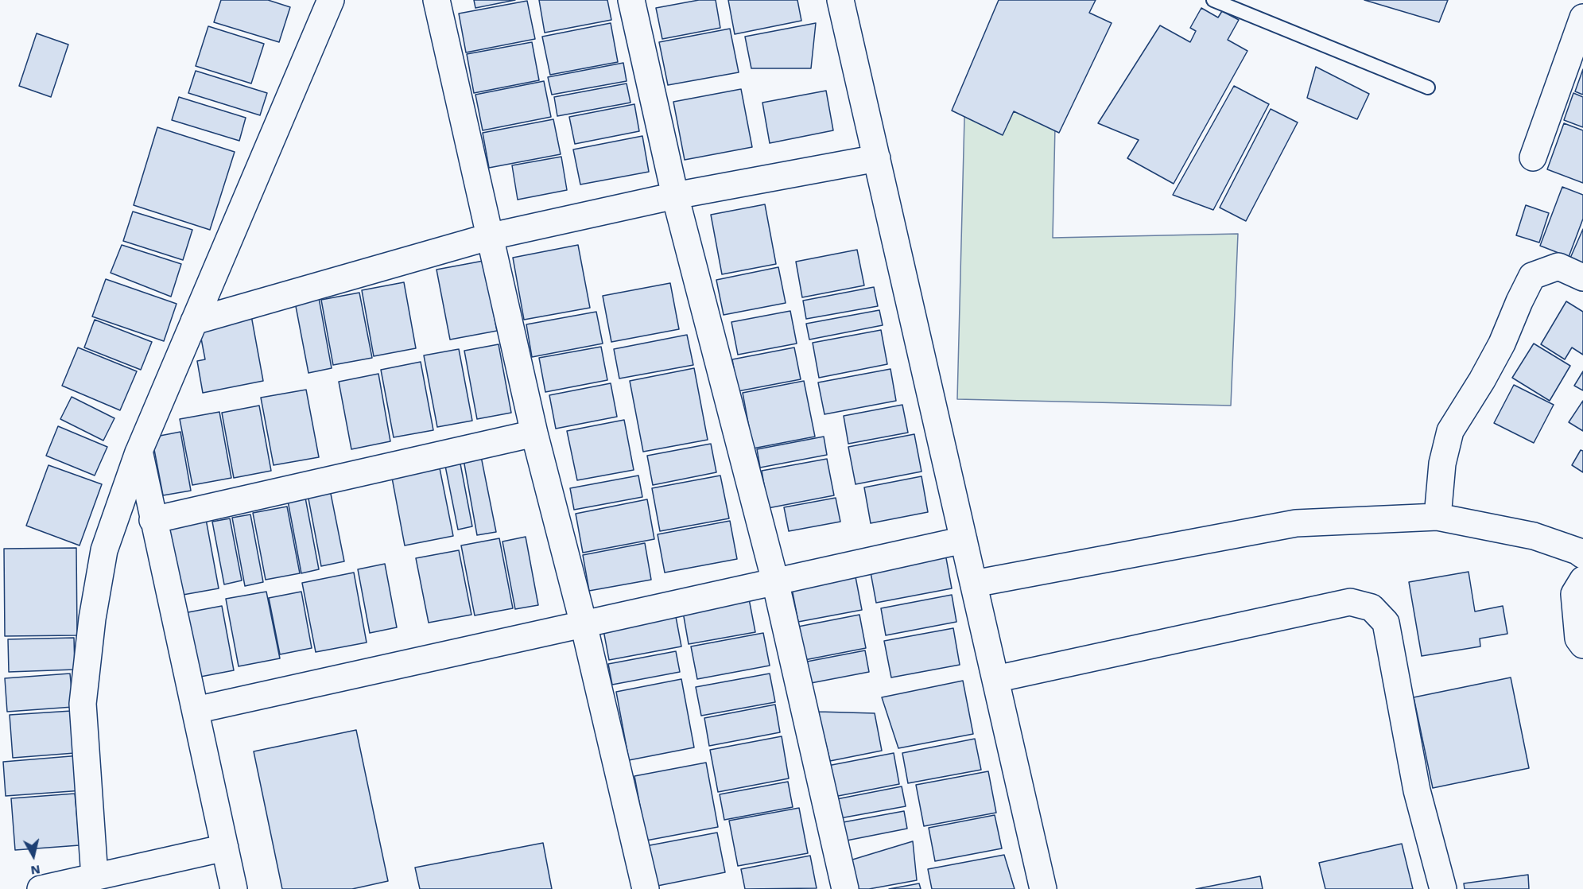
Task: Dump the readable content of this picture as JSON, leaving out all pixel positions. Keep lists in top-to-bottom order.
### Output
{
  "north": "bottom"
}
